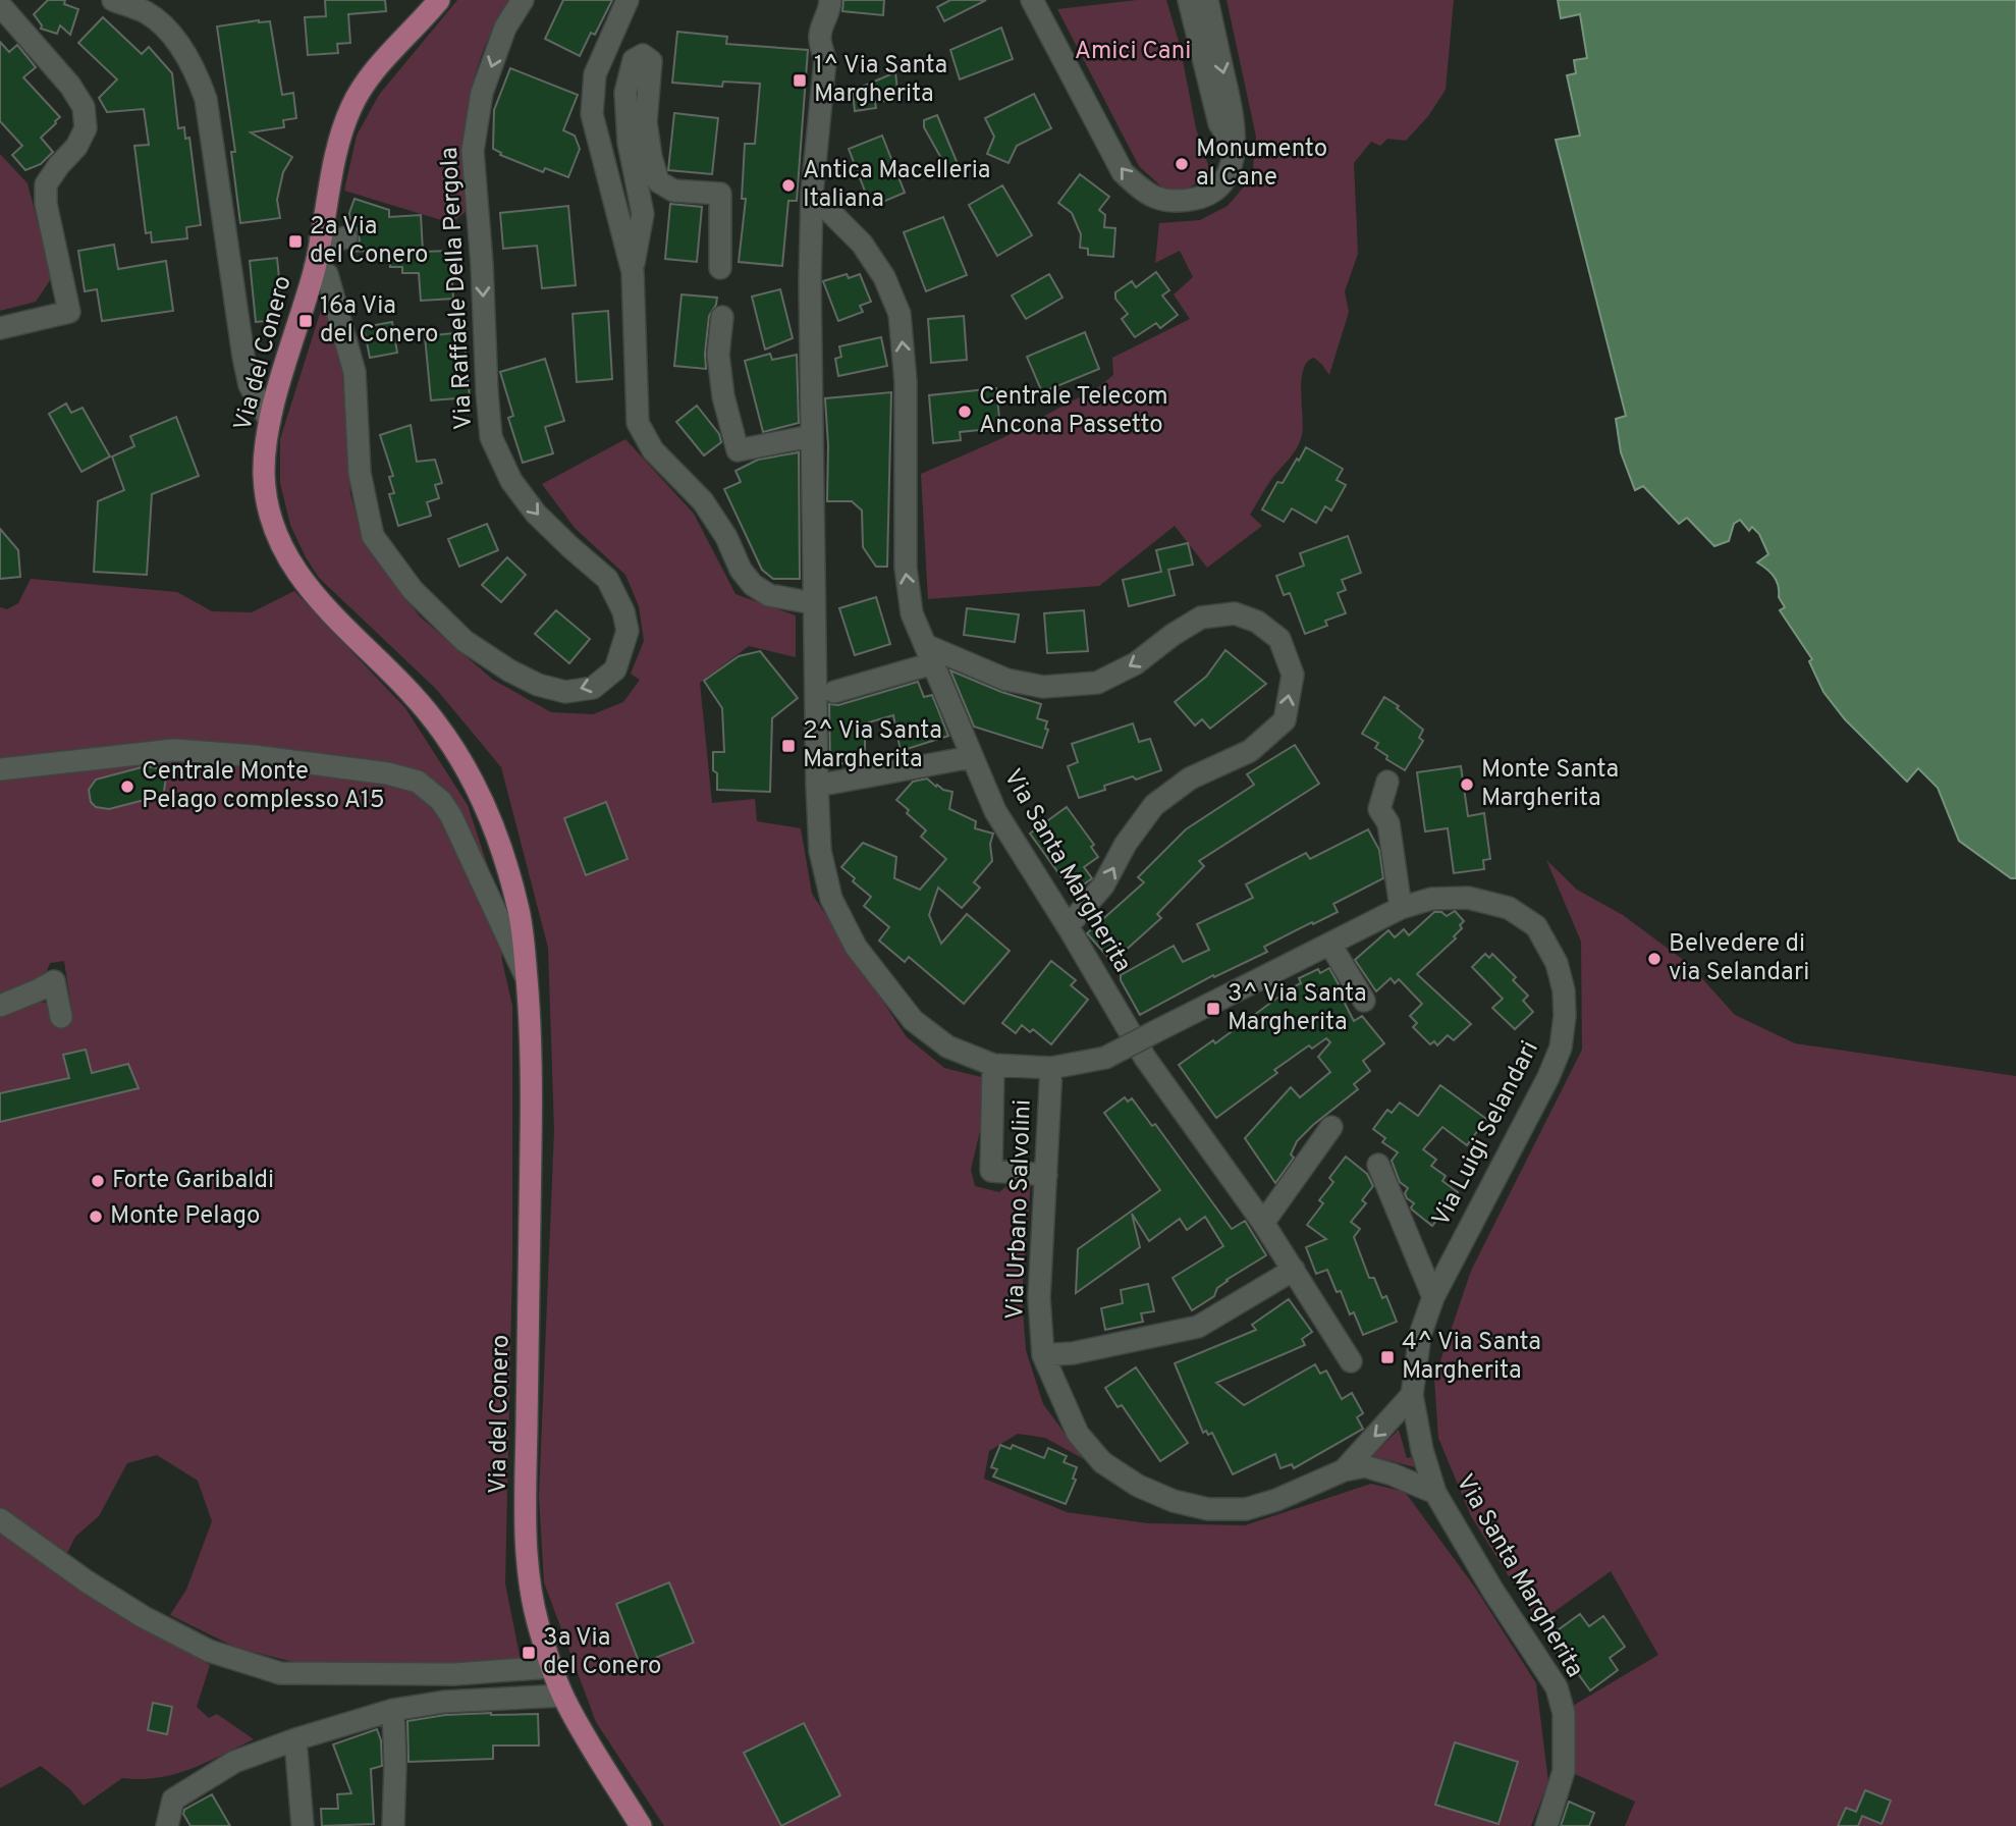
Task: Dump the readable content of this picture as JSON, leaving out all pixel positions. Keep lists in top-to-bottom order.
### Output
{
  "streets": {
    "main road": ["Via del Conero"],
    "street": [
      "Via Raffaele Della Pergola",
      "Via Santa Margherita",
      "Via Luigi Selandari",
      "Via Urbano Salvolini"
    ]
  },
  "crossings": [
    ["Via Raffaele Della Pergola", "Via del Conero"],
    ["Via Santa Margherita", "Via Luigi Selandari"],
    ["Via Santa Margherita", "Via Urbano Salvolini"],
    ["Via Luigi Selandari", "Via Urbano Salvolini"]
  ],
  "parks": ["Amici Cani"],
  "places": {
    "transit": [
      "1^ Via Santa Margherita",
      "2a Via del Conero",
      "16a Via del Conero",
      "2^ Via Santa Margherita",
      "3^ Via Santa Margherita",
      "4^ Via Santa Margherita",
      "3a Via del Conero"
    ],
    "other": [
      "Monumento al Cane",
      "Antica Macelleria Italiana",
      "Centrale Telecom Ancona Passetto",
      "Monte Santa Margherita",
      "Centrale Monte Pelago complesso A15",
      "Belvedere di via Selandari",
      "Forte Garibaldi",
      "Monte Pelago"
    ]
  }
}
